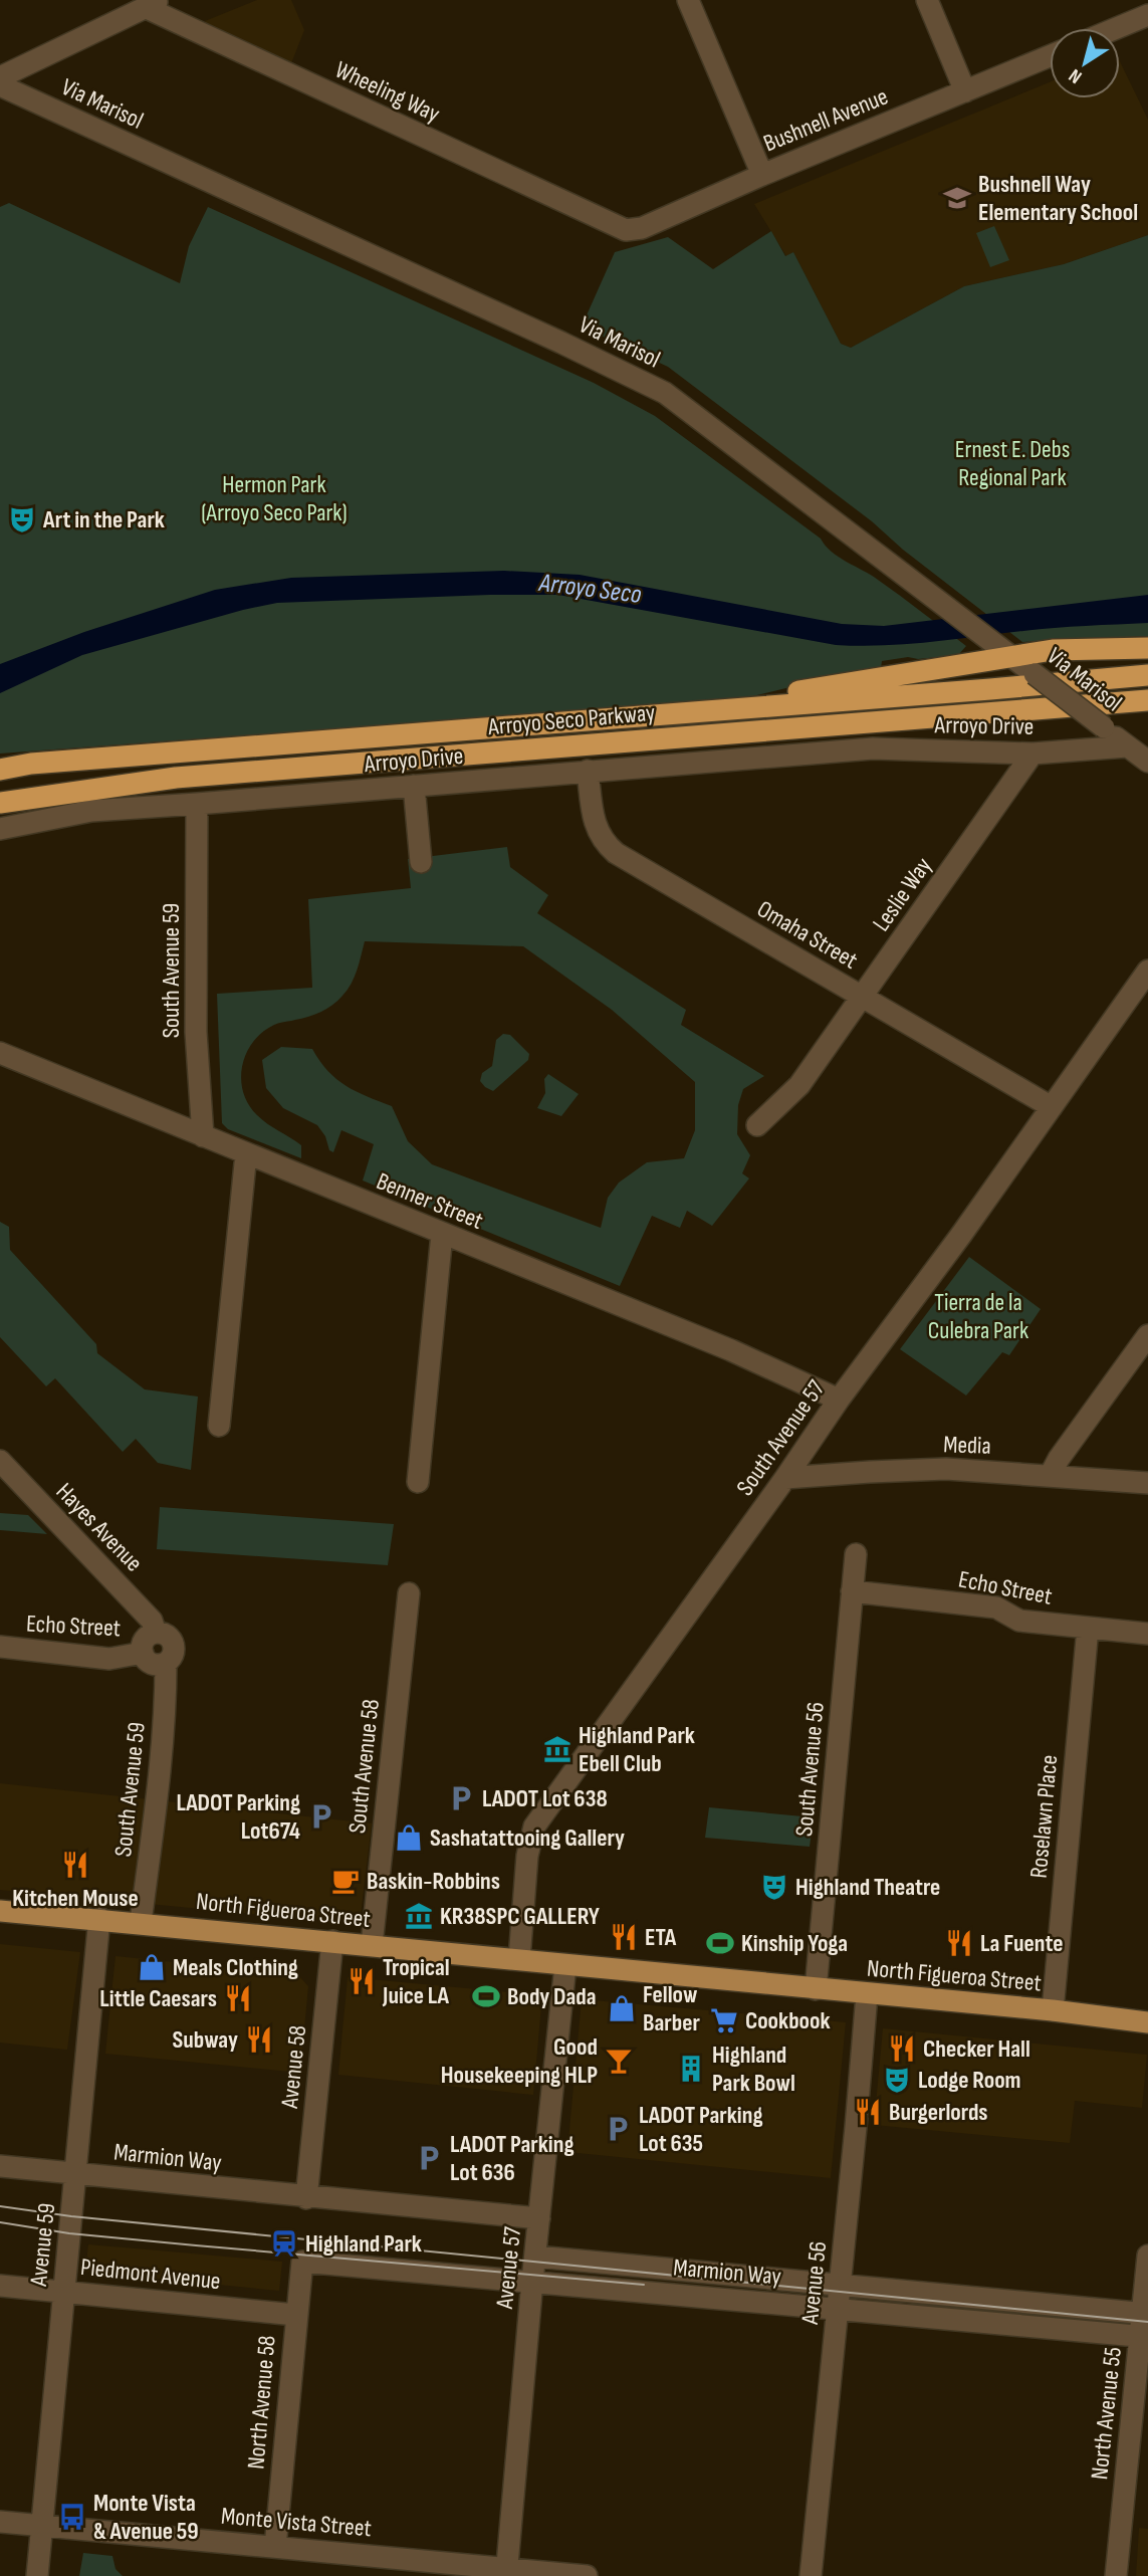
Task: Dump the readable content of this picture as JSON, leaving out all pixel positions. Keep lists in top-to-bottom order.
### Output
{
  "streets": {
    "highway": ["Arroyo Seco Parkway"],
    "main road": ["North Figueroa Street"],
    "street": [
      "Wheeling Way",
      "Via Marisol",
      "Bushnell Avenue",
      "Arroyo Drive",
      "Leslie Way",
      "Omaha Street",
      "South Avenue 59",
      "Benner Street",
      "South Avenue 57",
      "Media",
      "Hayes Avenue",
      "Echo Street",
      "South Avenue 58",
      "South Avenue 56",
      "Roselawn Place",
      "Avenue 58",
      "Marmion Way",
      "Avenue 59",
      "Avenue 57",
      "Piedmont Avenue",
      "Avenue 56",
      "North Avenue 58",
      "North Avenue 55",
      "Monte Vista Street"
    ]
  },
  "crossings": [
    ["Wheeling Way", "Bushnell Avenue"],
    ["Via Marisol", "Arroyo Drive"],
    ["Arroyo Drive", "Leslie Way"],
    ["Arroyo Drive", "Omaha Street"],
    ["Arroyo Drive", "South Avenue 59"],
    ["Leslie Way", "Omaha Street"],
    ["Omaha Street", "South Avenue 57"],
    ["South Avenue 59", "Benner Street"],
    ["South Avenue 59", "Hayes Avenue"],
    ["South Avenue 59", "Echo Street"],
    ["South Avenue 59", "North Figueroa Street"],
    ["Benner Street", "South Avenue 57"],
    ["South Avenue 57", "Media"],
    ["South Avenue 57", "North Figueroa Street"],
    ["Hayes Avenue", "Echo Street"],
    ["Echo Street", "South Avenue 56"],
    ["Echo Street", "Roselawn Place"],
    ["South Avenue 58", "North Figueroa Street"],
    ["South Avenue 56", "North Figueroa Street"],
    ["Roselawn Place", "North Figueroa Street"],
    ["North Figueroa Street", "Avenue 58"],
    ["North Figueroa Street", "Avenue 59"],
    ["North Figueroa Street", "Avenue 57"],
    ["North Figueroa Street", "Avenue 56"],
    ["Avenue 58", "Marmion Way"],
    ["Marmion Way", "Avenue 59"],
    ["Marmion Way", "Avenue 57"],
    ["Marmion Way", "Avenue 56"],
    ["Marmion Way", "North Avenue 58"],
    ["Marmion Way", "North Avenue 55"],
    ["Avenue 59", "Piedmont Avenue"],
    ["Avenue 59", "Monte Vista Street"],
    ["Avenue 57", "Monte Vista Street"],
    ["Piedmont Avenue", "North Avenue 58"],
    ["North Avenue 58", "Monte Vista Street"]
  ],
  "water": ["Arroyo Seco"],
  "parks": ["Ernest E. Debs Regional Park", "Hermon Park (Arroyo Seco Park)", "Tierra de la Culebra Park"],
  "places": {
    "school or university": ["Bushnell Way Elementary School"],
    "theatre": ["Art in the Park", "Highland Theatre", "Lodge Room"],
    "museum": ["Highland Park Ebell Club", "KR38SPC GALLERY"],
    "parking": [
      "LADOT Lot 638",
      "LADOT Parking Lot674",
      "LADOT Parking Lot 635",
      "LADOT Parking Lot 636"
    ],
    "shop": ["Sashatattooing Gallery", "Meals Clothing", "Fellow Barber"],
    "restaurant": [
      "Kitchen Mouse",
      "ETA",
      "La Fuente",
      "Tropical Juice LA",
      "Little Caesars",
      "Subway",
      "Checker Hall",
      "Burgerlords"
    ],
    "cafe": ["Baskin-Robbins"],
    "sports": ["Kinship Yoga", "Body Dada"],
    "supermarket": ["Cookbook"],
    "bar": ["Good Housekeeping HLP"],
    "building": ["Highland Park Bowl"],
    "station": ["Highland Park"],
    "bus stop": ["Monte Vista & Avenue 59"]
  },
  "north": "bottom left"
}
